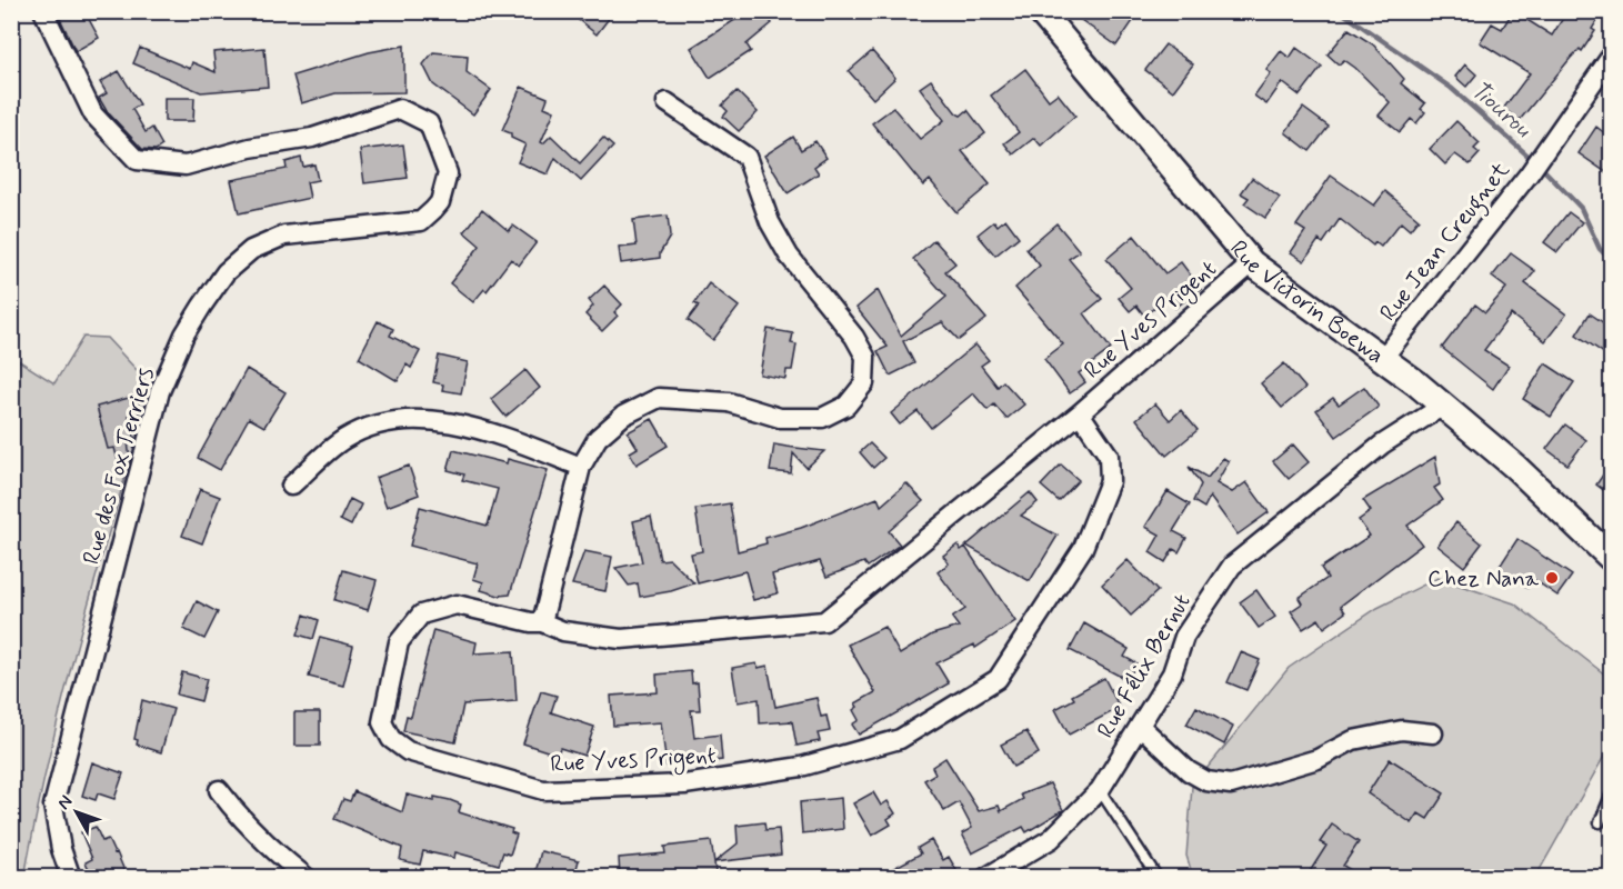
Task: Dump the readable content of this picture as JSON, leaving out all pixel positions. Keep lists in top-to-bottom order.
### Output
{
  "streets": {
    "street": [
      "Rue Jean Creugnet",
      "Rue Victorin Boewa",
      "Rue Yves Prigent",
      "Rue des Fox Terriers",
      "Rue Félix Bernut"
    ]
  },
  "crossings": [
    ["Rue Jean Creugnet", "Rue Victorin Boewa"],
    ["Rue Victorin Boewa", "Rue Yves Prigent"],
    ["Rue Victorin Boewa", "Rue Félix Bernut"]
  ],
  "water": ["Tiourou"],
  "places": ["Chez Nana"],
  "north": "top left"
}
